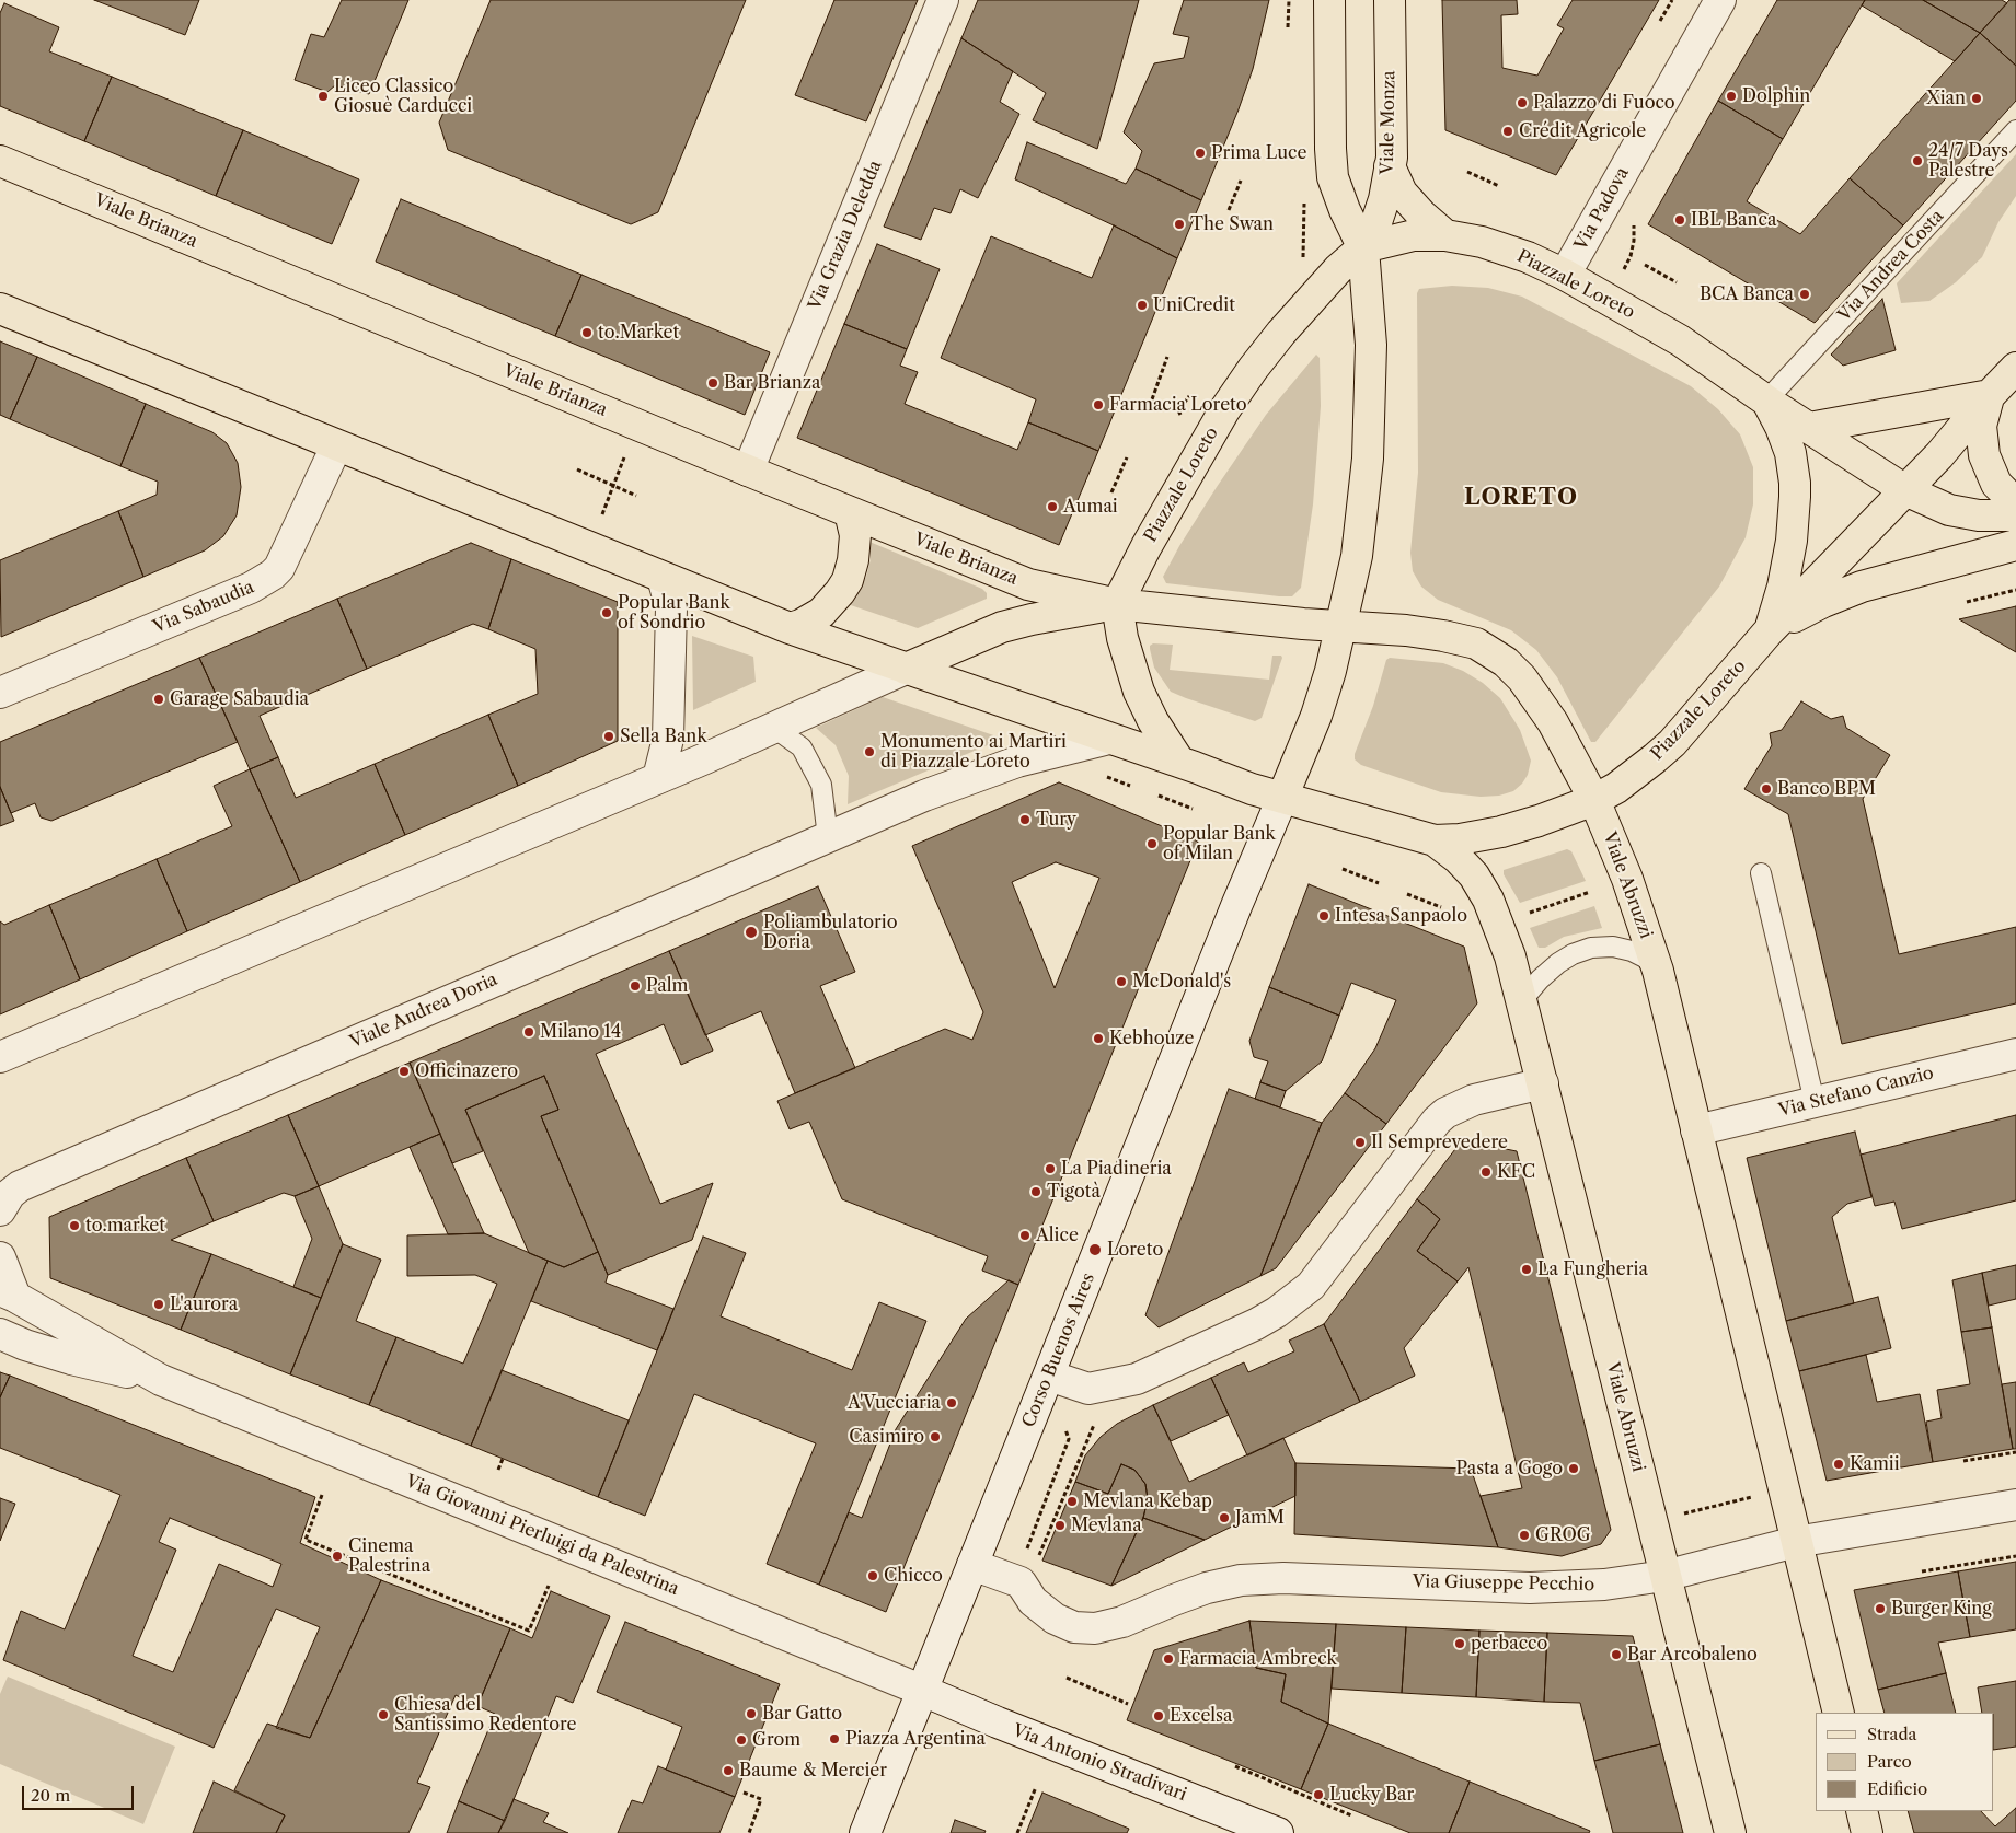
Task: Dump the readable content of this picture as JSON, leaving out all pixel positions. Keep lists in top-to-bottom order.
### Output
{
  "streets": {
    "main road": [
      "Viale Monza",
      "Viale Brianza",
      "Piazzale Loreto",
      "Viale Abruzzi"
    ],
    "street": [
      "Via Padova",
      "Via Grazia Deledda",
      "Via Sabaudia",
      "Viale Andrea Doria",
      "Via Stefano Canzio",
      "Corso Buenos Aires",
      "Via Giovanni Pierluigi da Palestrina",
      "Via Giuseppe Pecchio",
      "Via Antonio Stradivari"
    ],
    "lane": ["Via Andrea Costa"]
  },
  "crossings": [
    ["Viale Monza", "Piazzale Loreto"],
    ["Via Padova", "Piazzale Loreto"],
    ["Viale Brianza", "Via Grazia Deledda"],
    ["Viale Brianza", "Piazzale Loreto"],
    ["Via Andrea Costa", "Piazzale Loreto"],
    ["Piazzale Loreto", "Viale Abruzzi"],
    ["Piazzale Loreto", "Viale Andrea Doria"],
    ["Piazzale Loreto", "Corso Buenos Aires"],
    ["Viale Abruzzi", "Via Stefano Canzio"],
    ["Viale Abruzzi", "Via Giuseppe Pecchio"],
    ["Corso Buenos Aires", "Via Giovanni Pierluigi da Palestrina"],
    ["Corso Buenos Aires", "Via Giuseppe Pecchio"],
    ["Corso Buenos Aires", "Via Antonio Stradivari"],
    ["Via Giovanni Pierluigi da Palestrina", "Via Antonio Stradivari"]
  ],
  "districts": ["LORETO"],
  "places": [
    "Liceo Classico Giosuè Carducci",
    "Dolphin",
    "Xian",
    "Palazzo di Fuoco",
    "Crédit Agricole",
    "Prima Luce",
    "24/7 Days Palestre",
    "IBL Banca",
    "The Swan",
    "BCA Banca",
    "UniCredit",
    "to.Market",
    "Bar Brianza",
    "Farmacia Loreto",
    "Aumai",
    "Popular Bank of Sondrio",
    "Garage Sabaudia",
    "Sella Bank",
    "Monumento ai Martiri di Piazzale Loreto",
    "Banco BPM",
    "Tury",
    "Popular Bank of Milan",
    "Intesa Sanpaolo",
    "Poliambulatorio Doria",
    "McDonald's",
    "Palm",
    "Milano 14",
    "Kebhouze",
    "Officinazero",
    "Il Semprevedere",
    "La Piadineria",
    "KFC",
    "Tigotà",
    "to.market",
    "Alice",
    "Loreto",
    "La Fungheria",
    "L'aurora",
    "A'Vucciaria",
    "Casimiro",
    "Kamii",
    "Pasta a Gogo",
    "Mevlana Kebap",
    "JamM",
    "Mevlana",
    "GROG",
    "Cinema Palestrina",
    "Chicco",
    "Burger King",
    "perbacco",
    "Bar Arcobaleno",
    "Farmacia Ambreck",
    "Bar Gatto",
    "Chiesa del Santissimo Redentore",
    "Excelsa",
    "Piazza Argentina",
    "Grom",
    "Baume & Mercier",
    "Lucky Bar"
  ],
  "legend": ["Strada", "Parco", "Edificio"],
  "scale_bar": "20 m"
}
